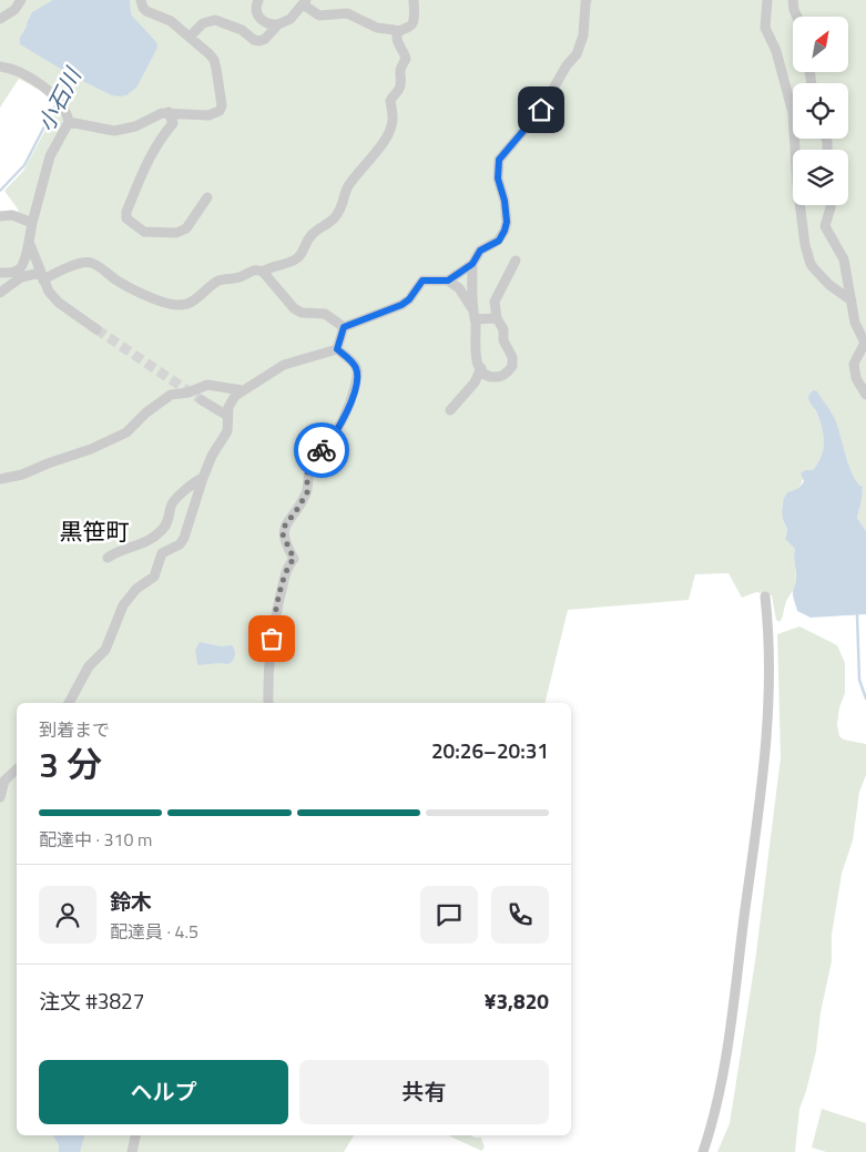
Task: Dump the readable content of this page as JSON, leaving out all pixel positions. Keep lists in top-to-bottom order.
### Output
{
  "districts": ["黒笹町"],
  "water": ["小石川"],
  "north": "top right",
  "page": {
    "heading": ["3 分", "到着まで", "20:26–20:31"],
    "panel": [
      "鈴木",
      "配達員 · 4.5",
      "注文 #3827",
      "¥3,820"
    ],
    "bar": "配達中 · 310 m",
    "buttons": ["ヘルプ", "共有"]
  }
}
